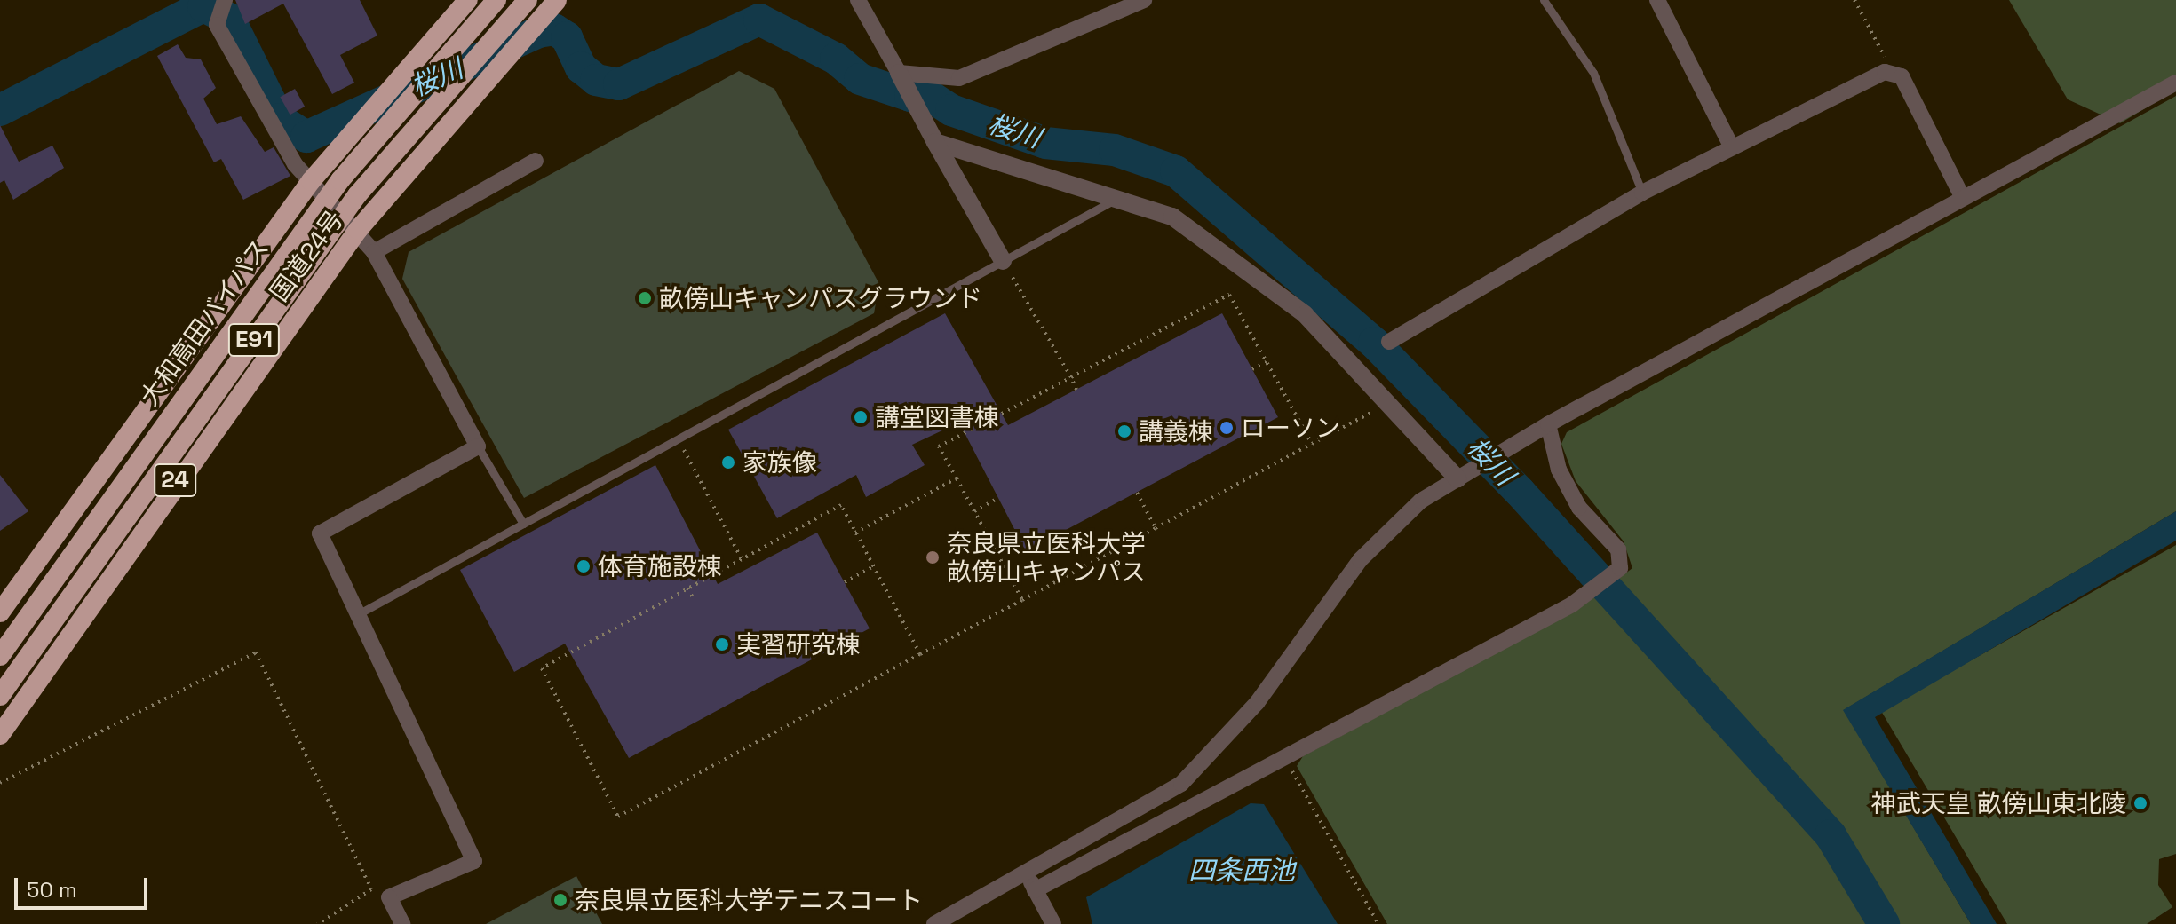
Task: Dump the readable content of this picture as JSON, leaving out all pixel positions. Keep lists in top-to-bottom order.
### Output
{
  "streets": {
    "highway": [
      "国道24号",
      "大和高田バイパス",
      "E91",
      "24"
    ]
  },
  "water": ["桜川", "四条西池"],
  "places": [
    "畝傍山キャンパスグラウンド",
    "講堂図書棟",
    "ローソン",
    "講義棟",
    "家族像",
    "奈良県立医科大学 畝傍山キャンパス",
    "体育施設棟",
    "実習研究棟",
    "神武天皇 畝傍山東北陵",
    "奈良県立医科大学テニスコート"
  ],
  "scale_bar": "50 m"
}
